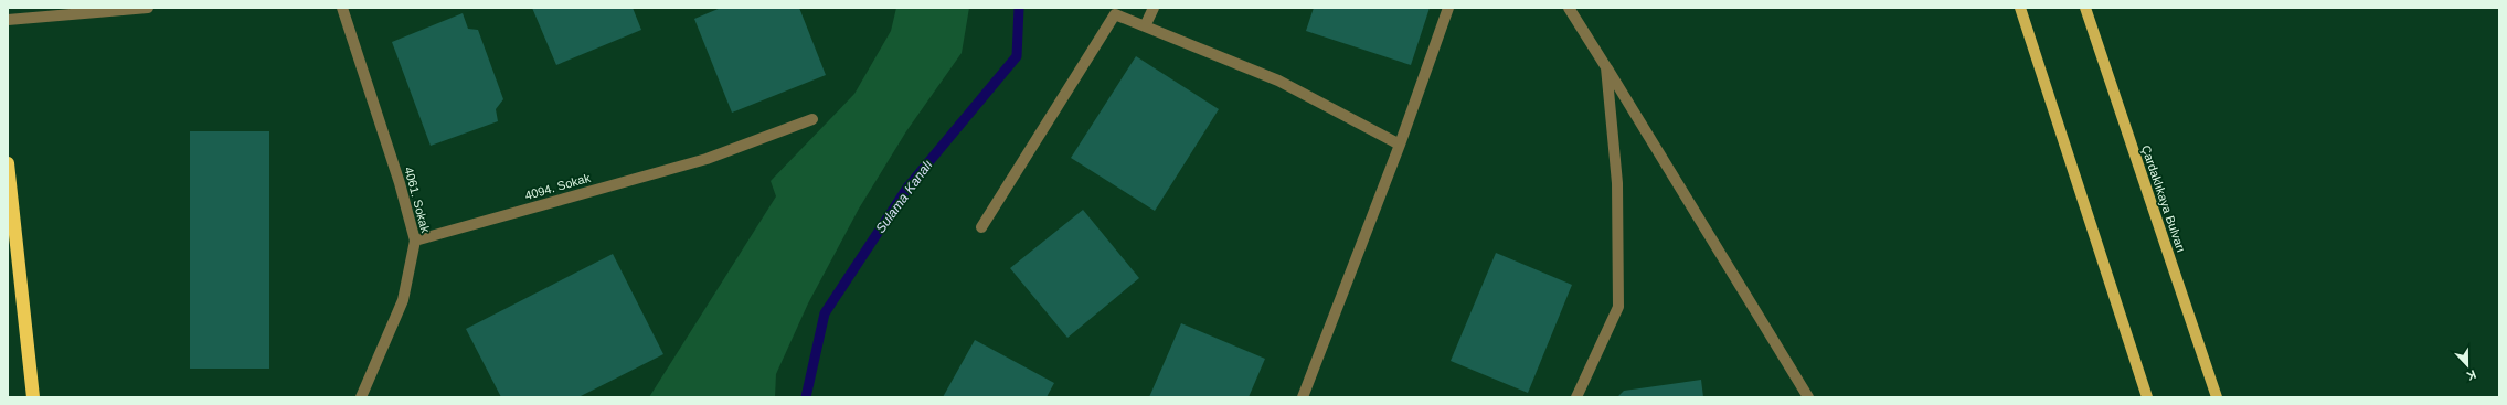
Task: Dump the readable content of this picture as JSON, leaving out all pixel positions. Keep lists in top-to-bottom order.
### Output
{
  "streets": {
    "main road": ["Çardaklıkaya Bulvarı"],
    "street": ["4094. Sokak", "4061. Sokak"]
  },
  "crossings": [
    ["4094. Sokak", "4061. Sokak"]
  ],
  "water": ["Sulama Kanalı"],
  "north": "bottom"
}
